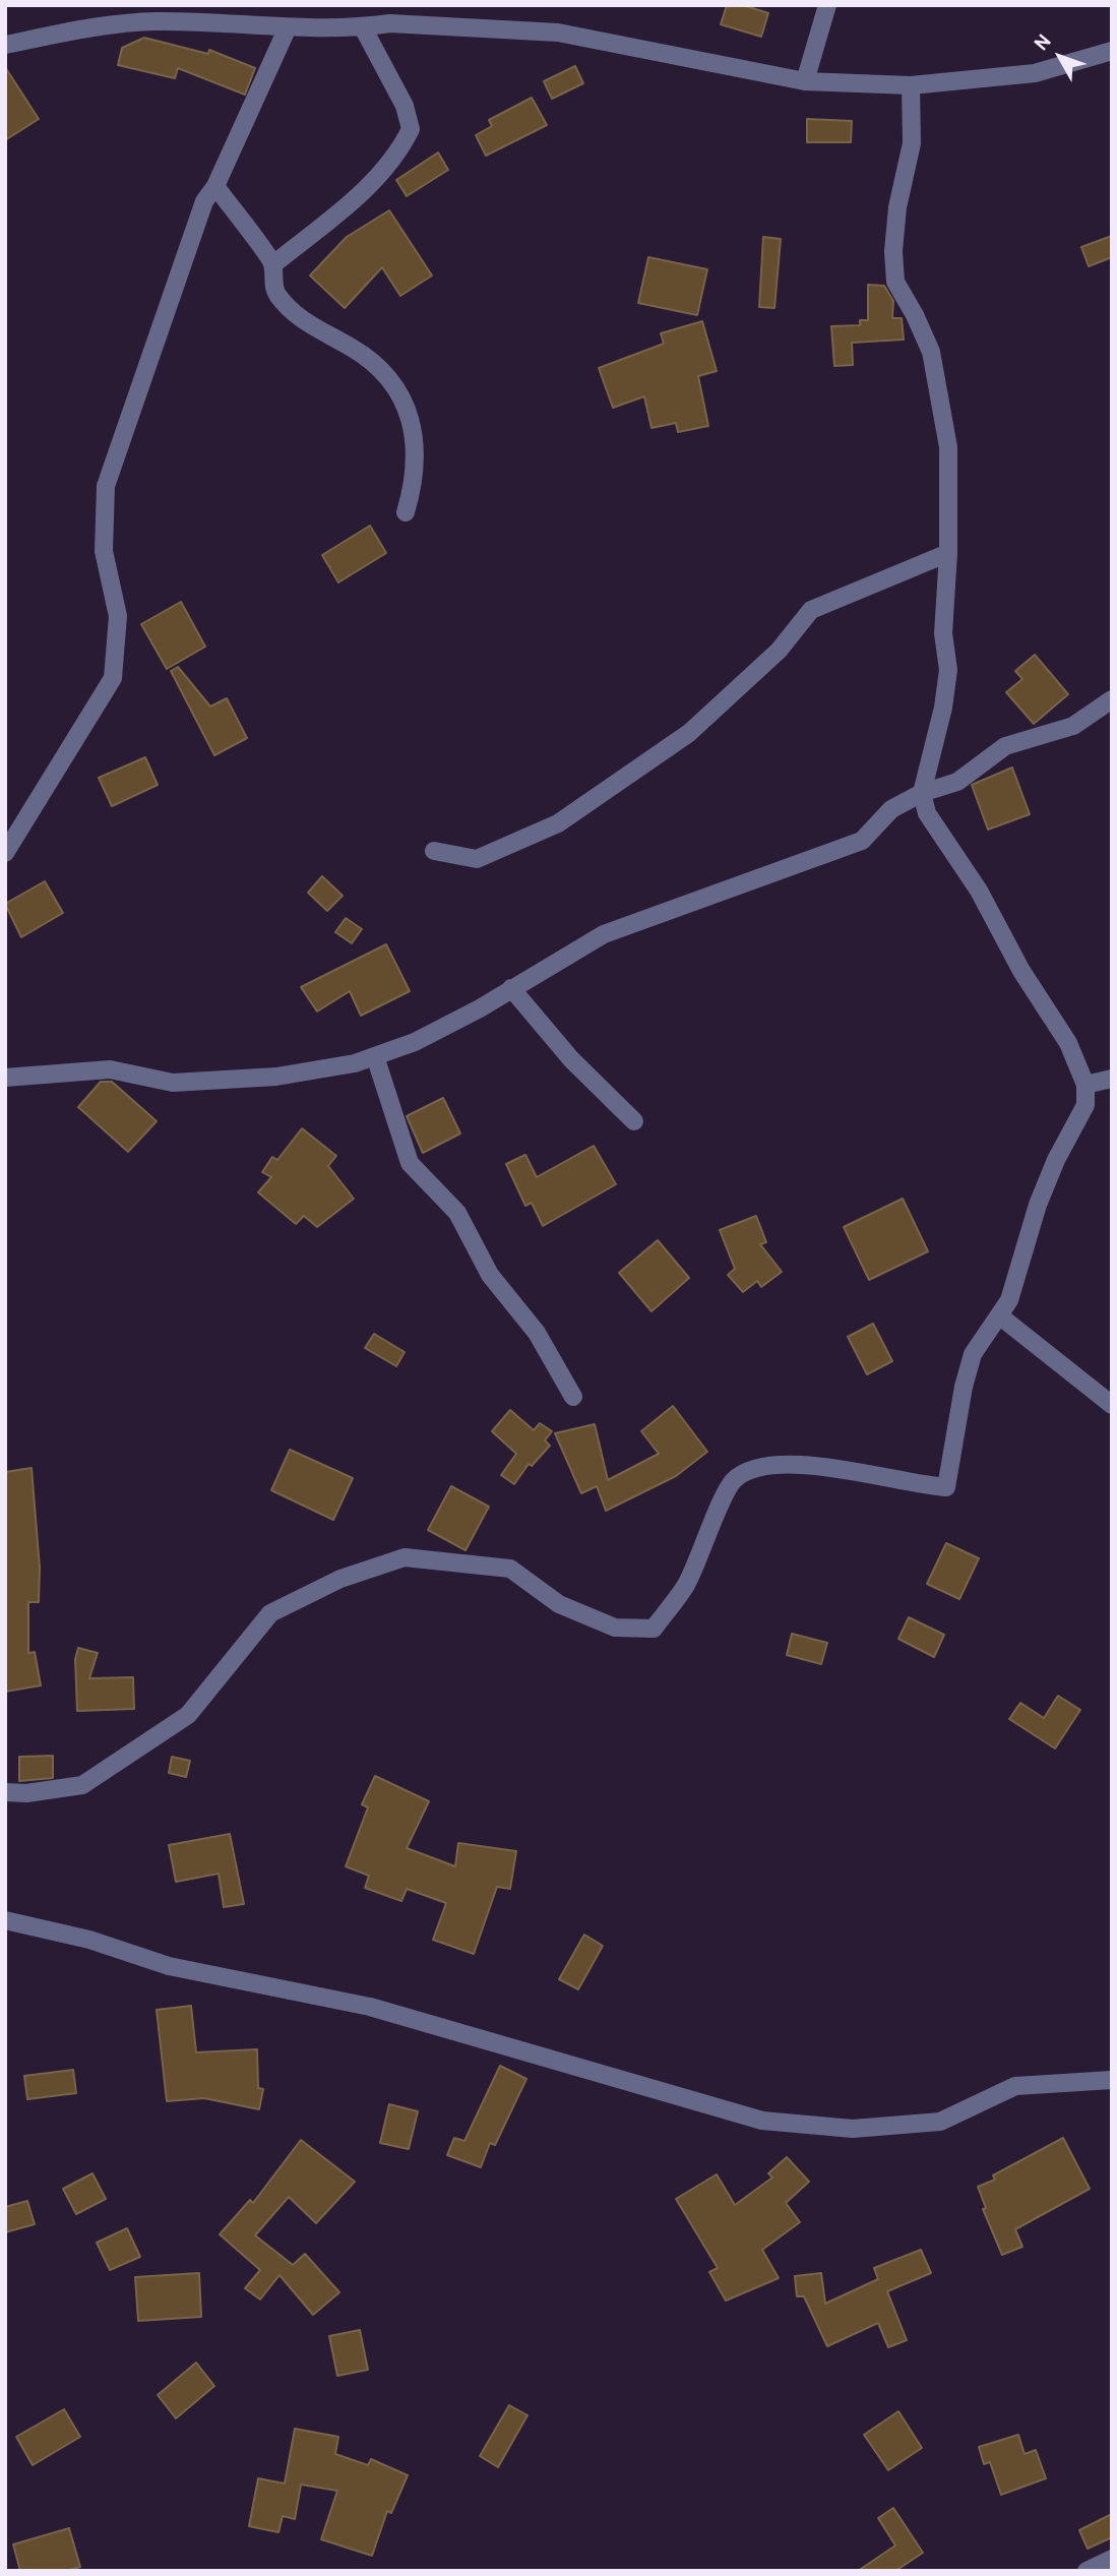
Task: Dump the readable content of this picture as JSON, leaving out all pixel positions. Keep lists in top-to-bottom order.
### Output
{
  "north": "top left"
}
